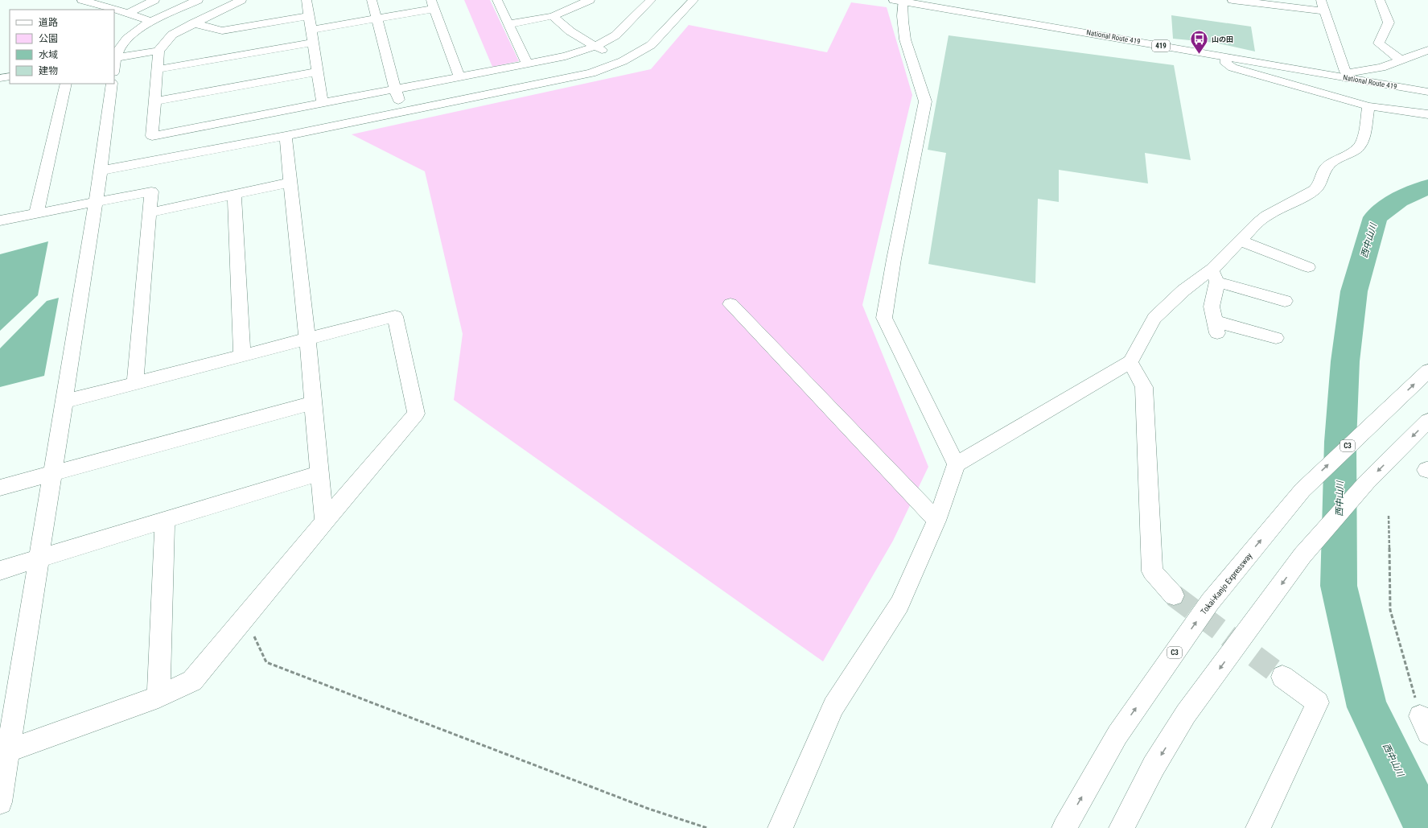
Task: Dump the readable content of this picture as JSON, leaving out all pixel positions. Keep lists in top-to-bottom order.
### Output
{
  "streets": {
    "main road": [
      "National Route 419",
      "419",
      "C3",
      "Tokai-Kanjo Expressway"
    ]
  },
  "water": ["西中山川"],
  "places": {
    "bus stop": ["山の田"]
  },
  "legend": [
    "道路",
    "公園",
    "水域",
    "建物"
  ]
}
